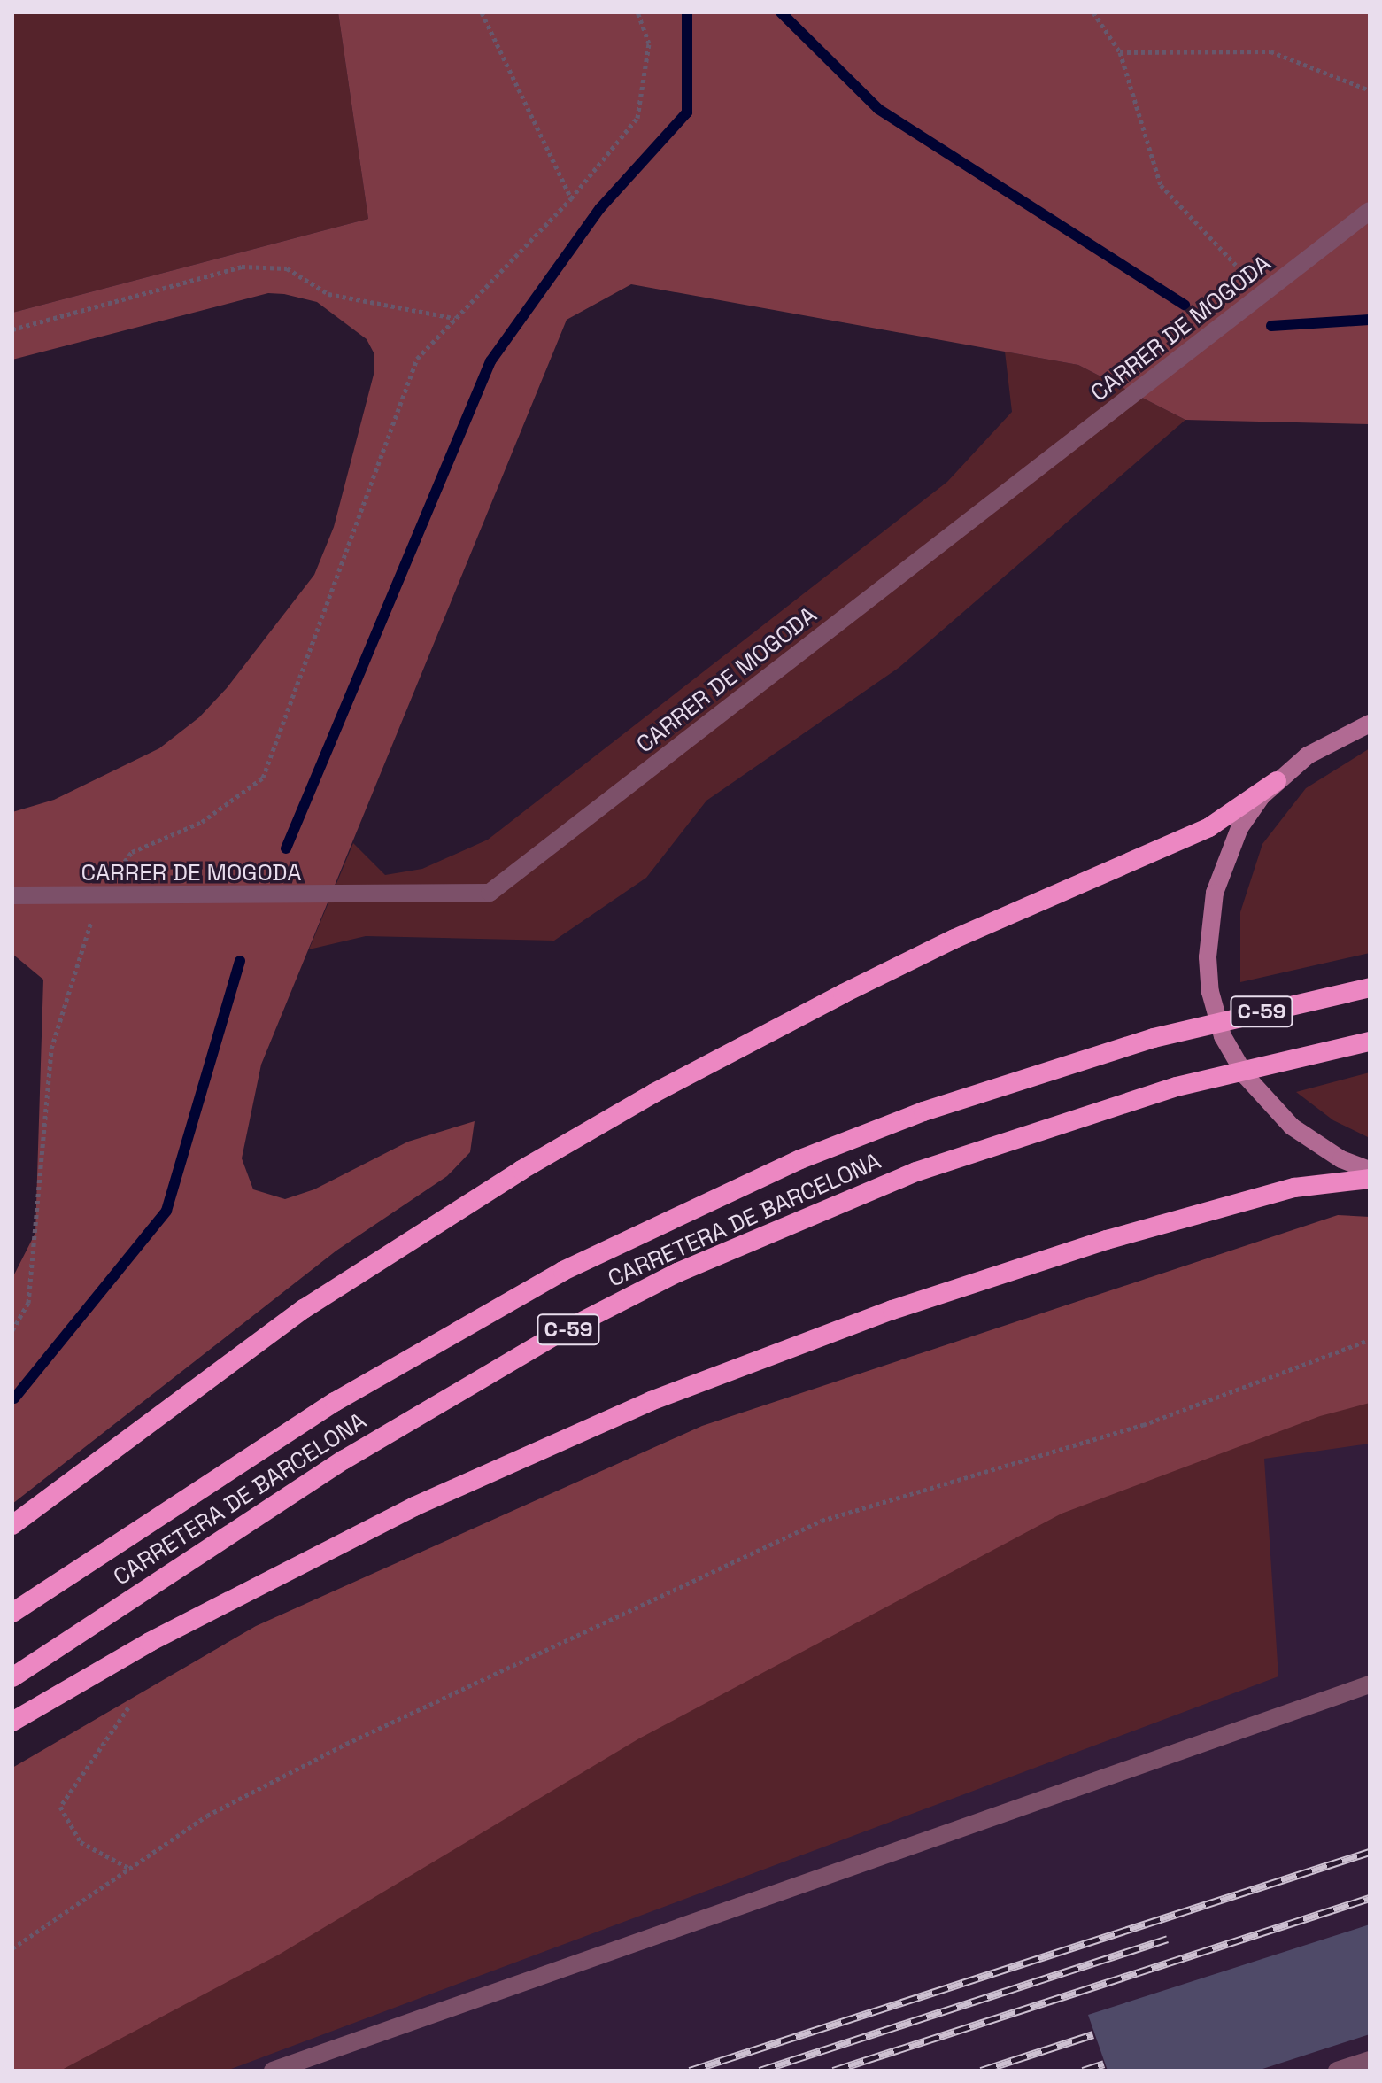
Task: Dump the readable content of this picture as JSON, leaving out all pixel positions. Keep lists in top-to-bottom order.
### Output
{
  "streets": {
    "highway": ["C-59", "CARRETERA DE BARCELONA"],
    "street": ["CARRER DE MOGODA"]
  }
}
